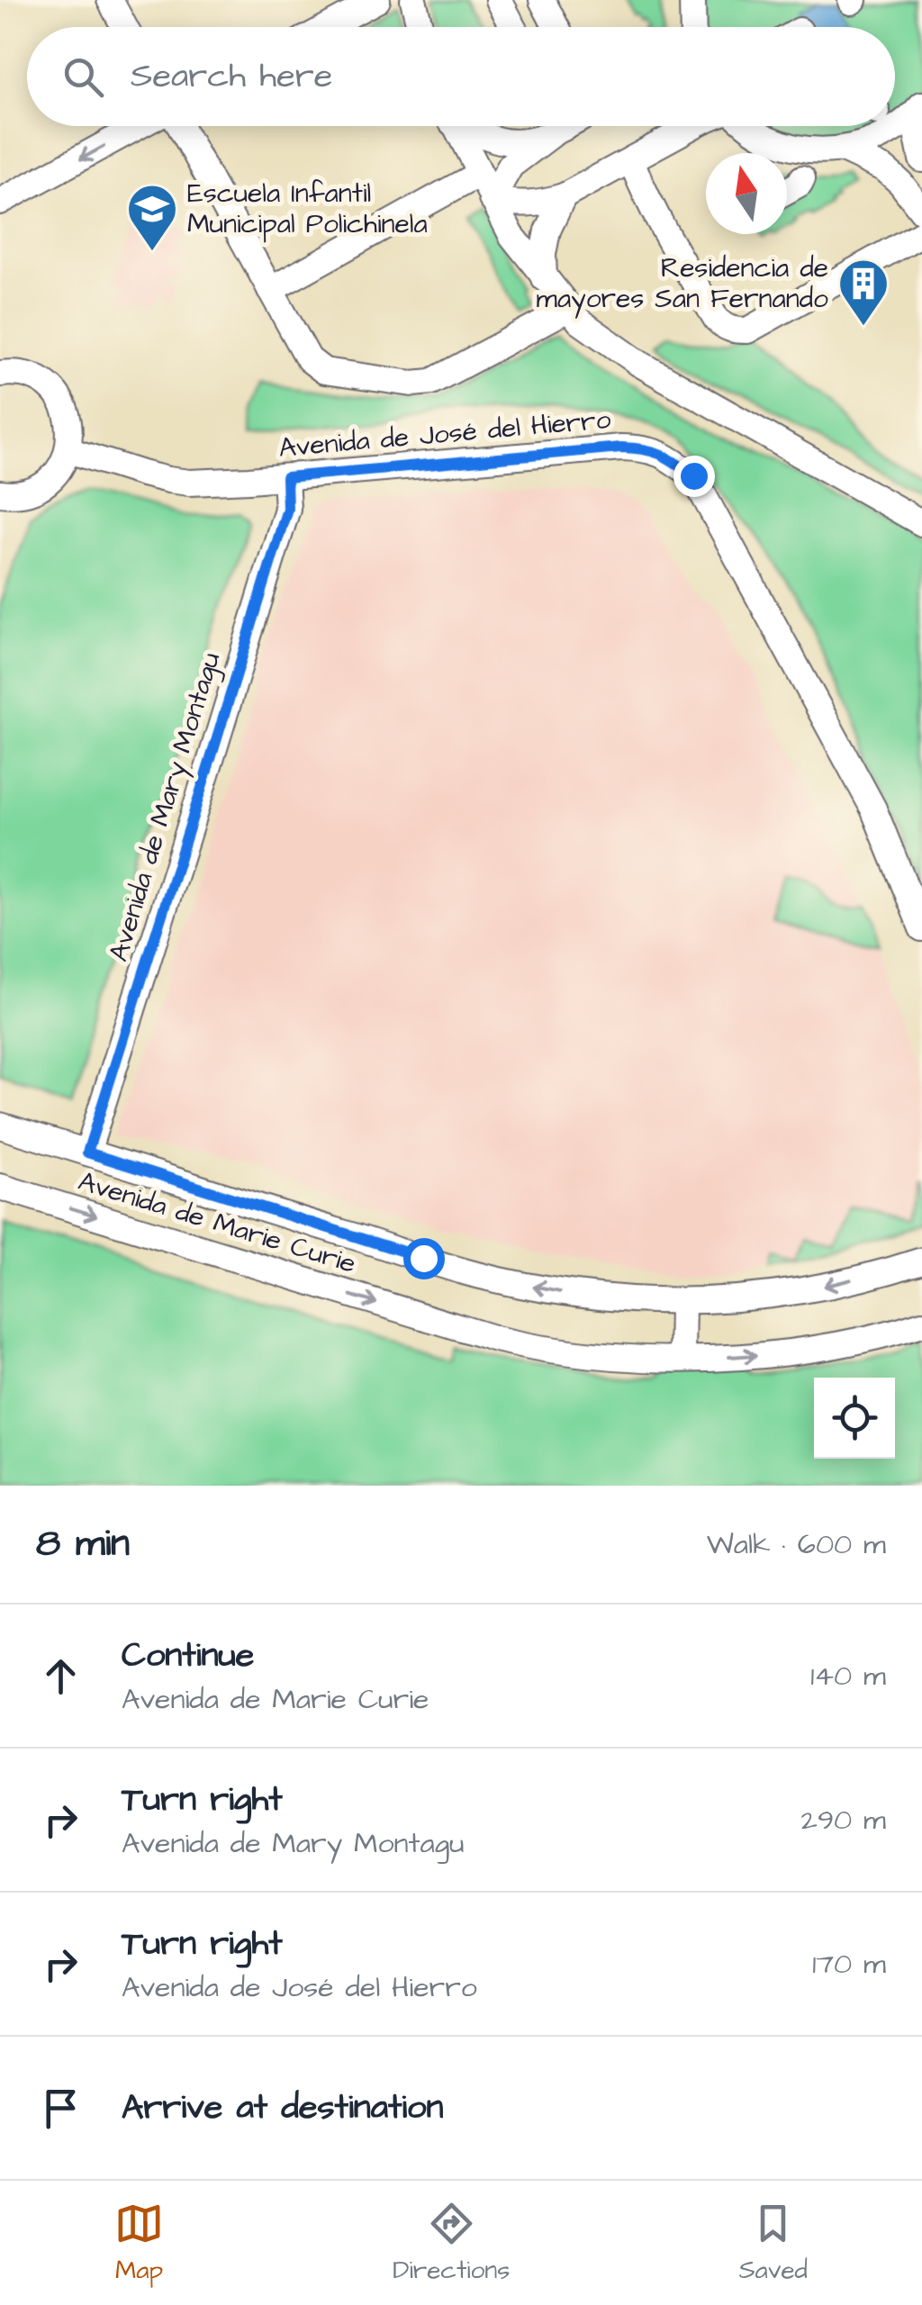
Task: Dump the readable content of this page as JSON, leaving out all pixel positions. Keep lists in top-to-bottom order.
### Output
{
  "streets": {
    "street": ["Avenida de José del Hierro", "Avenida de Mary Montagu", "Avenida de Marie Curie"]
  },
  "crossings": [
    ["Avenida de José del Hierro", "Avenida de Mary Montagu"],
    ["Avenida de Mary Montagu", "Avenida de Marie Curie"]
  ],
  "places": {
    "school or university": ["Escuela Infantil Municipal Polichinela"],
    "building": ["Residencia de mayores San Fernando"]
  },
  "north": "top",
  "page": {
    "search": "Search here",
    "heading": ["8 min", "Walk · 600 m"],
    "list": [
      ["Continue", "Avenida de Marie Curie", "140 m"],
      ["Turn right", "Avenida de Mary Montagu", "290 m"],
      ["Turn right", "Avenida de José del Hierro", "170 m"],
      "Arrive at destination"
    ],
    "nav": ["Map", "Directions", "Saved"]
  }
}
